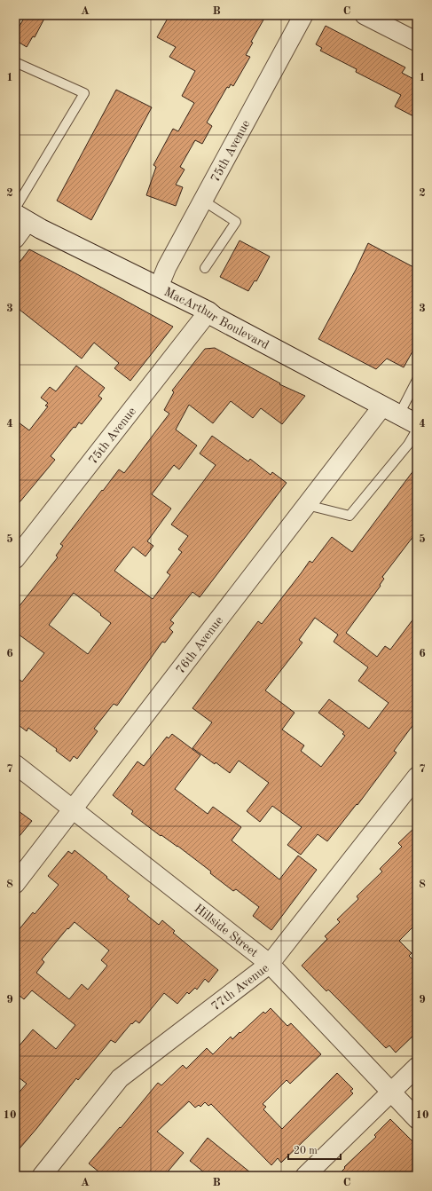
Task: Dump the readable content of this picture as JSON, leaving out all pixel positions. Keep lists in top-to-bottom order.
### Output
{
  "streets": {
    "main road": ["MacArthur Boulevard"],
    "street": [
      "75th Avenue",
      "76th Avenue",
      "Hillside Street",
      "77th Avenue"
    ]
  },
  "crossings": [
    ["75th Avenue", "MacArthur Boulevard"],
    ["MacArthur Boulevard", "76th Avenue"],
    ["76th Avenue", "Hillside Street"],
    ["Hillside Street", "77th Avenue"]
  ],
  "scale_bar": "20 m",
  "grid": {
    "columns": ["A", "B", "C"],
    "rows": [
      "1",
      "2",
      "3",
      "4",
      "5",
      "6",
      "7",
      "8",
      "9",
      "10"
    ]
  }
}
